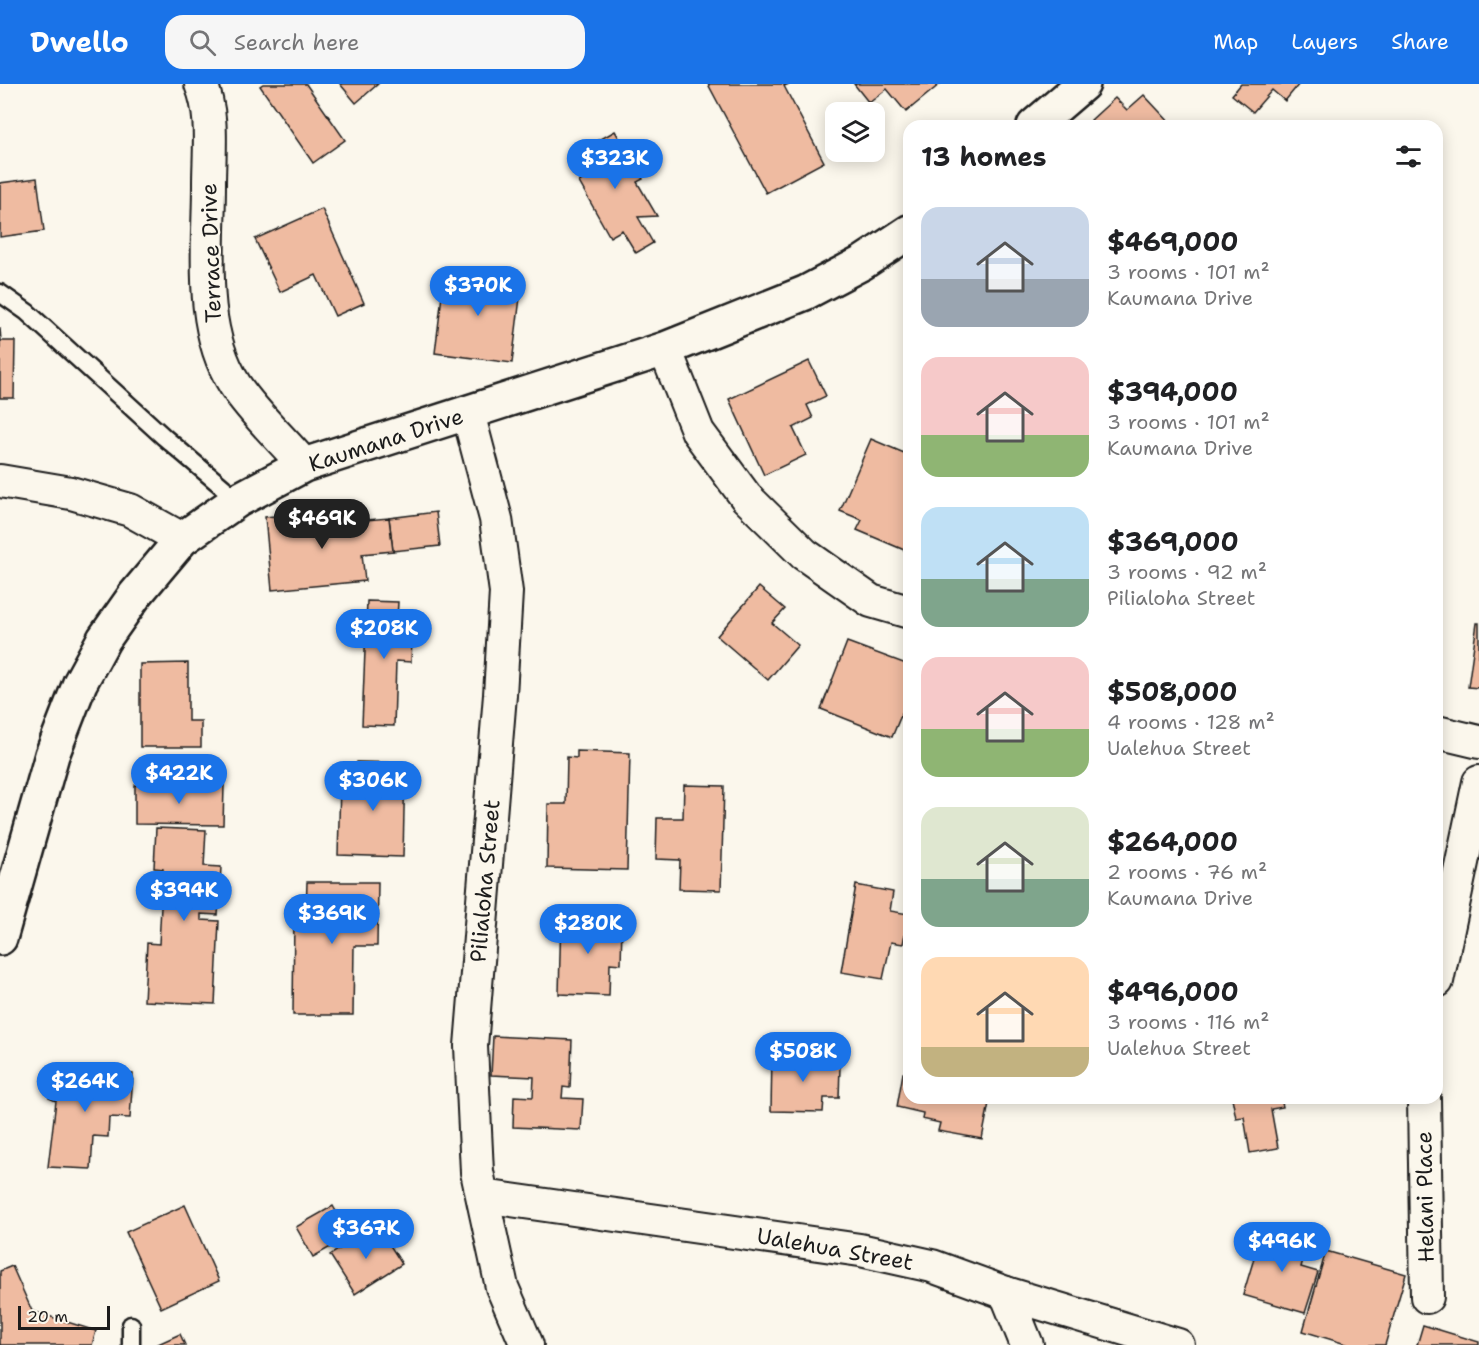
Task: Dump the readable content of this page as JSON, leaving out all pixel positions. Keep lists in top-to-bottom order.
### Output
{
  "streets": {
    "street": [
      "Terrace Drive",
      "Kaumana Drive",
      "Pilialoha Street",
      "Helani Place",
      "Ualehua Street"
    ]
  },
  "crossings": [
    ["Terrace Drive", "Kaumana Drive"],
    ["Kaumana Drive", "Pilialoha Street"],
    ["Pilialoha Street", "Ualehua Street"]
  ],
  "scale_bar": "20 m",
  "page": {
    "header": "Dwello",
    "search": "Search here",
    "nav": ["Map", "Layers", "Share"],
    "heading": "13 homes",
    "price": [
      "$323K",
      "$370K",
      "$469K",
      "$208K",
      "$422K",
      "$306K",
      "$394K",
      "$369K",
      "$280K",
      "$508K",
      "$264K",
      "$367K",
      "$496K"
    ],
    "list": [
      {
        "name": "$469,000",
        "note": "3 rooms · 101 m² · Kaumana Drive"
      },
      {
        "name": "$394,000",
        "note": "3 rooms · 101 m² · Kaumana Drive"
      },
      {
        "name": "$369,000",
        "note": "3 rooms · 92 m² · Pilialoha Street"
      },
      {
        "name": "$508,000",
        "note": "4 rooms · 128 m² · Ualehua Street"
      },
      {
        "name": "$264,000",
        "note": "2 rooms · 76 m² · Kaumana Drive"
      },
      {
        "name": "$496,000",
        "note": "3 rooms · 116 m² · Ualehua Street"
      }
    ],
    "scale": "20 m"
  }
}
